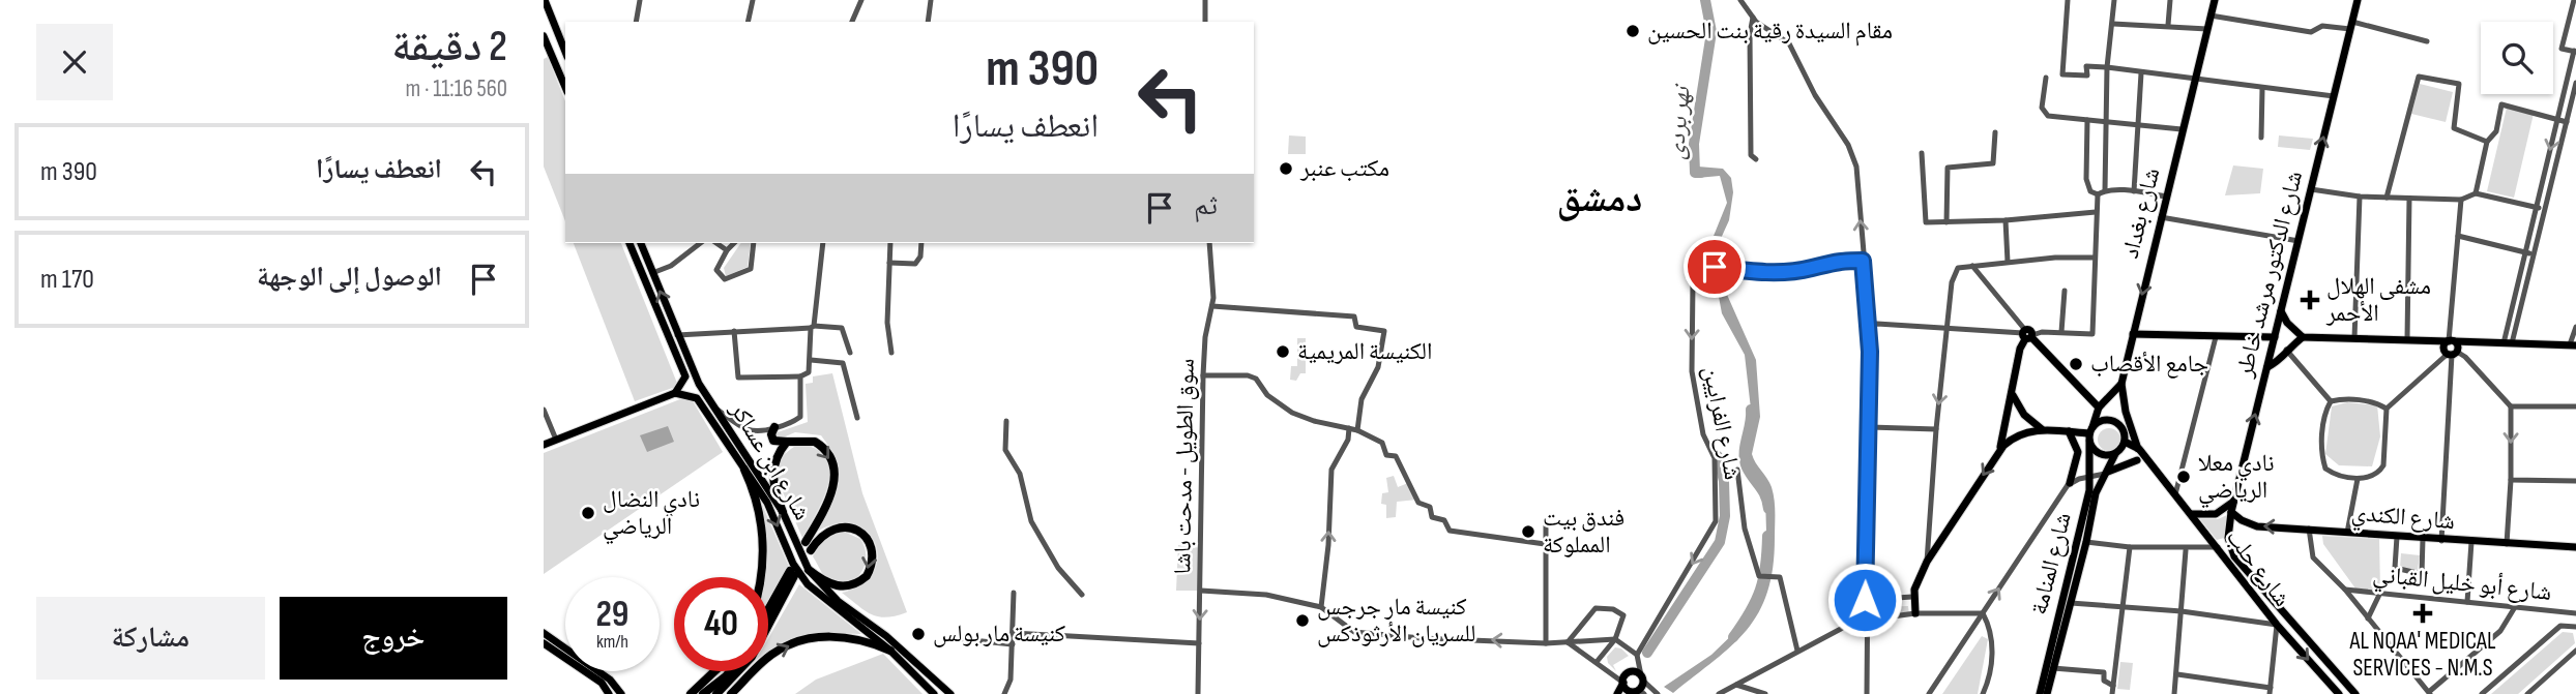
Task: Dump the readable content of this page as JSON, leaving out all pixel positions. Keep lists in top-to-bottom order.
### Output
{
  "streets": {
    "main road": [
      "شارع بغداد",
      "شارع الدكتور مرشد خاطر",
      "شارع ابن عساكر",
      "شارع الكندي",
      "شارع المنامة",
      "شارع حلب"
    ],
    "street": ["شارع الفرايين", "سوق الطويل - مدحت باشا", "شارع أبو خليل القباني"]
  },
  "crossings": [
    ["شارع بغداد", "شارع المنامة"],
    ["شارع بغداد", "شارع حلب"],
    ["شارع الدكتور مرشد خاطر", "شارع الكندي"],
    ["شارع الدكتور مرشد خاطر", "شارع حلب"],
    ["شارع المنامة", "شارع حلب"]
  ],
  "one_way": ["شارع الدكتور مرشد خاطر"],
  "districts": ["دمشق"],
  "water": ["نهر بردى"],
  "places": {
    "other": [
      "مقام السيدة رقية بنت الحسين",
      "مكتب عنبر",
      "الكنيسة المريمية",
      "جامع الأقصاب",
      "نادي معلا الرياضي",
      "نادي النضال الرياضي",
      "فندق بيت المملوكة",
      "كنيسة مار جرجس للسريان الأرثوذكس",
      "كنيسة مار بولس"
    ],
    "health": ["مشفى الهلال الأحمر", "AL NQAA' MEDICAL SERVICES - N.M.S"]
  },
  "page": {
    "heading": ["2 دقيقة", "560 m · 11:16"],
    "turn": ["390 m", "انعطف يسارًا"],
    "list": [
      {
        "name": "انعطف يسارًا",
        "value": "390 m"
      },
      {
        "name": "الوصول إلى الوجهة",
        "value": "170 m"
      }
    ],
    "then": "ثم",
    "speed": "29 km/h",
    "limit": "40",
    "buttons": ["خروج", "مشاركة"]
  }
}
